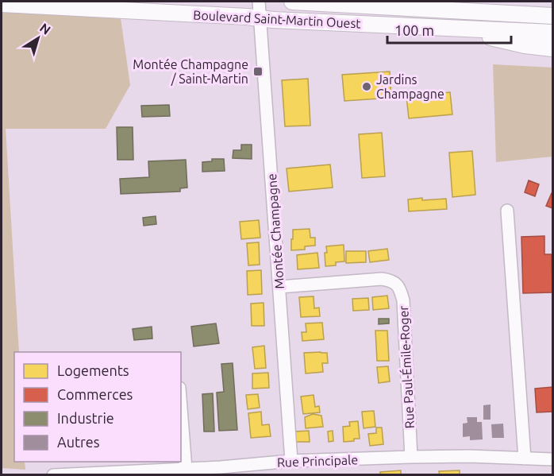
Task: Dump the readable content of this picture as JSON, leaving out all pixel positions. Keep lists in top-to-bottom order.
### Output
{
  "streets": {
    "main road": ["Boulevard Saint-Martin Ouest"],
    "street": ["Montée Champagne", "Rue Paul-Émile-Roger", "Rue Principale"]
  },
  "crossings": [
    ["Boulevard Saint-Martin Ouest", "Montée Champagne"],
    ["Montée Champagne", "Rue Paul-Émile-Roger"],
    ["Montée Champagne", "Rue Principale"],
    ["Rue Paul-Émile-Roger", "Rue Principale"]
  ],
  "places": {
    "transit": ["Montée Champagne / Saint-Martin"],
    "other": ["Jardins Champagne"]
  },
  "legend": [
    "Logements",
    "Commerces",
    "Industrie",
    "Autres"
  ],
  "scale_bar": "100 m",
  "north": "top right"
}
